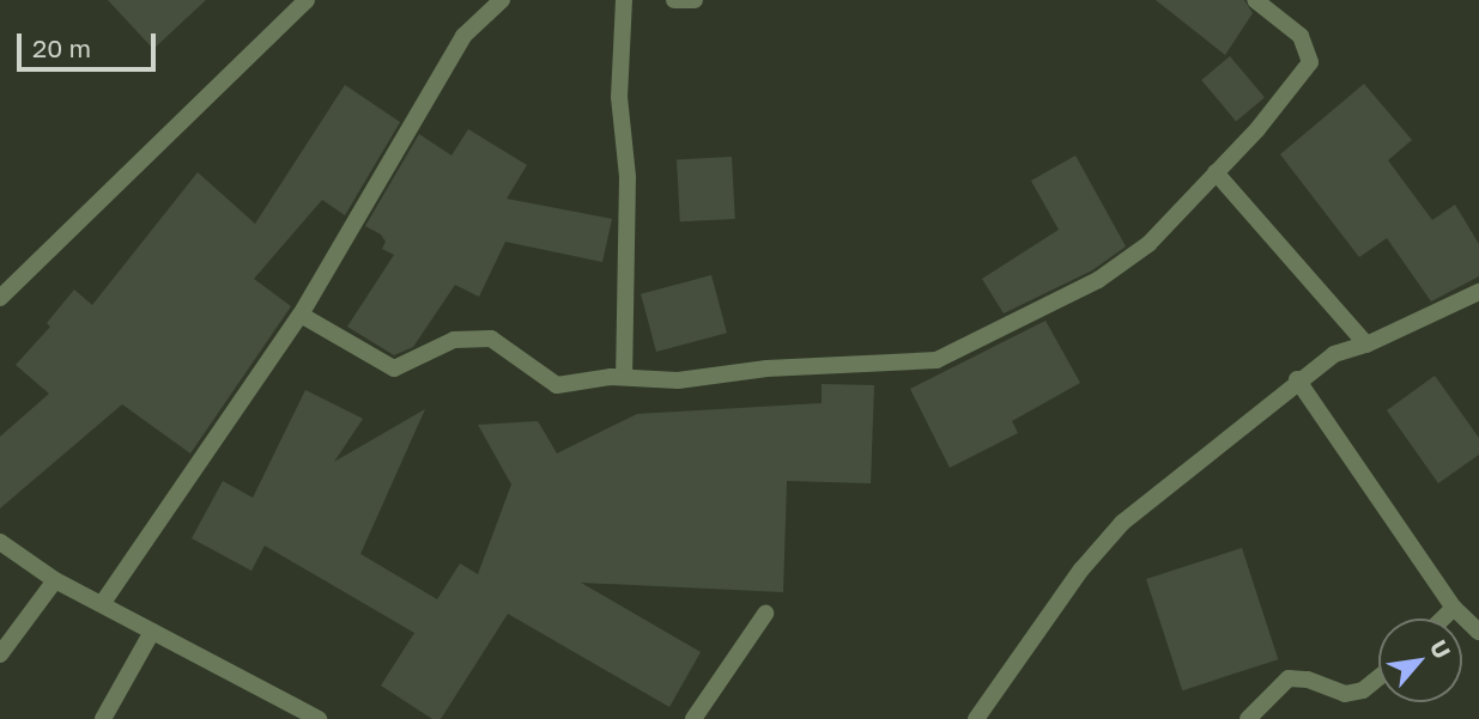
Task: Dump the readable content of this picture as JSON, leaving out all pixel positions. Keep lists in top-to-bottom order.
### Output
{
  "scale_bar": "20 m",
  "north": "top right"
}
